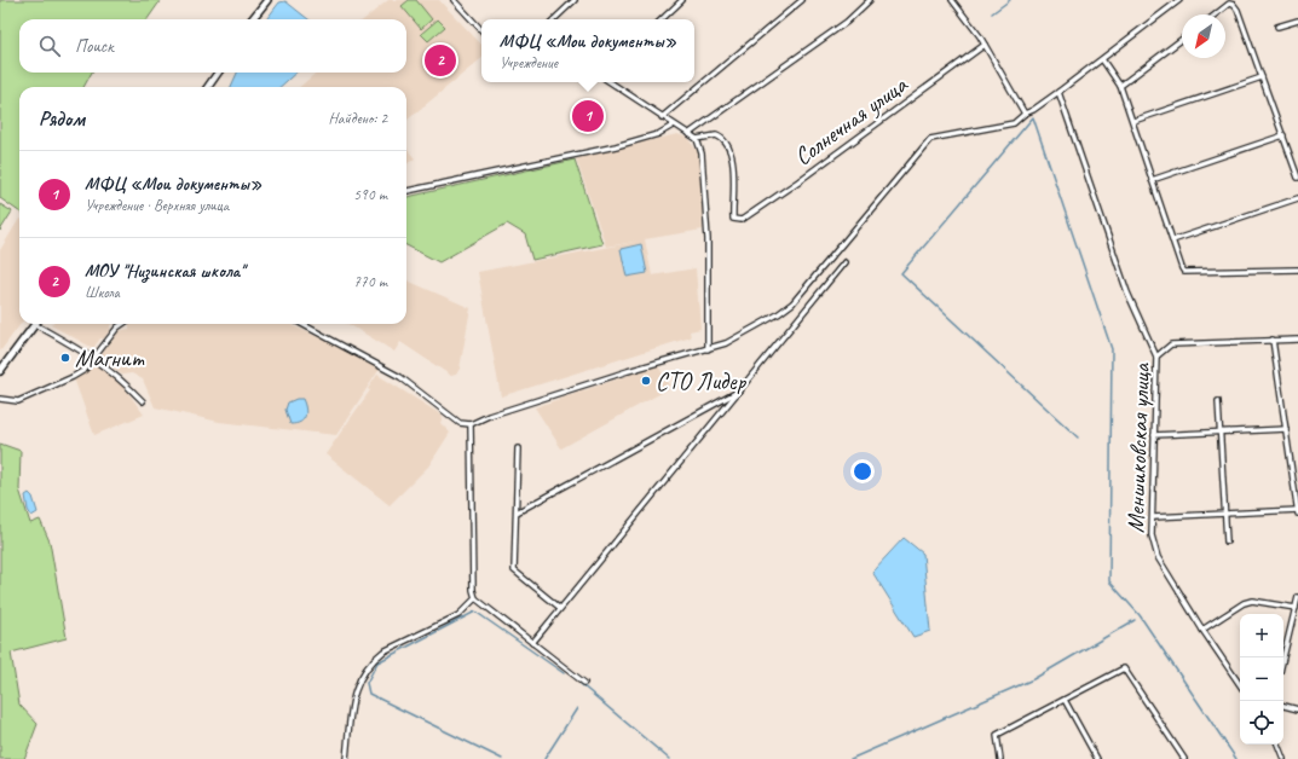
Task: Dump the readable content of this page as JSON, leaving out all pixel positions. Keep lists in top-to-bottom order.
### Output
{
  "streets": {
    "street": ["Солнечная улица", "Меншиковская улица"]
  },
  "places": ["Магнит", "СТО Лидер"],
  "north": "bottom left",
  "page": {
    "popup": ["МФЦ «Мои документы»", "Учреждение"],
    "search": "Поиск",
    "pins": ["2", "1"],
    "heading": ["Рядом", "Найдено: 2"],
    "list": [
      {
        "mark": "1",
        "name": "МФЦ «Мои документы»",
        "note": "Учреждение · Верхняя улица",
        "value": "590 m"
      },
      {
        "mark": "2",
        "name": "МОУ \"Низинская школа\"",
        "note": "Школа",
        "value": "770 m"
      }
    ],
    "map_buttons": ["+", "−"]
  }
}
